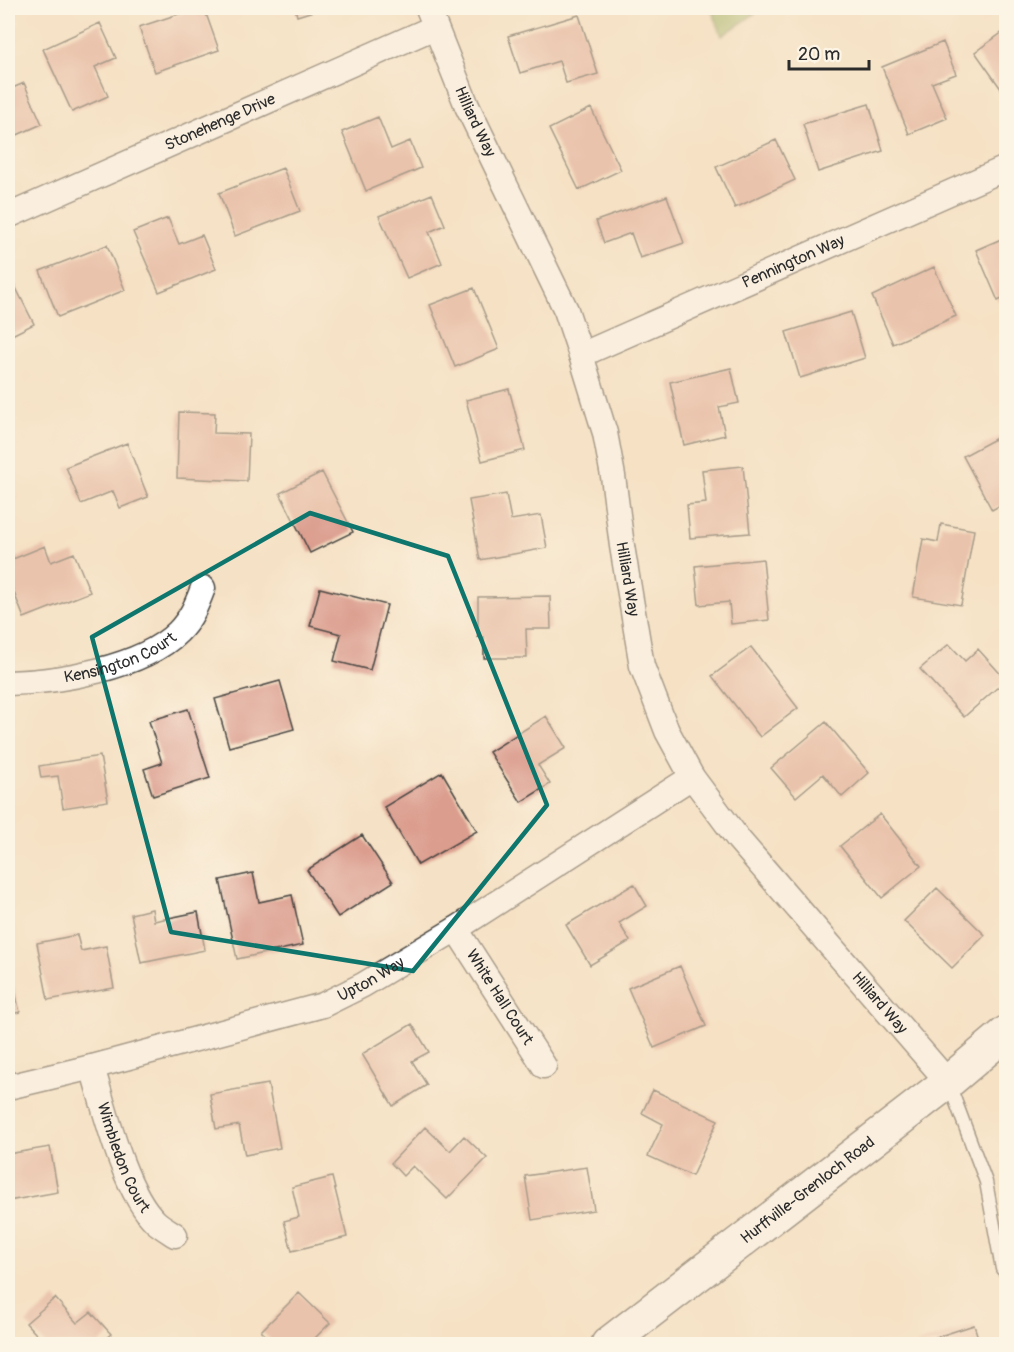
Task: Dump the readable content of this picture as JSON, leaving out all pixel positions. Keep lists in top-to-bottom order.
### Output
{
  "streets": {
    "main road": ["Hurffville-Grenloch Road"],
    "street": [
      "Hilliard Way",
      "Stonehenge Drive",
      "Pennington Way",
      "Kensington Court",
      "Upton Way",
      "White Hall Court",
      "Wimbledon Court"
    ]
  },
  "crossings": [
    ["Hilliard Way", "Stonehenge Drive"],
    ["Hilliard Way", "Pennington Way"],
    ["Hilliard Way", "Upton Way"],
    ["Hilliard Way", "Hurffville-Grenloch Road"],
    ["Upton Way", "White Hall Court"],
    ["Upton Way", "Wimbledon Court"]
  ],
  "scale_bar": "20 m"
}
